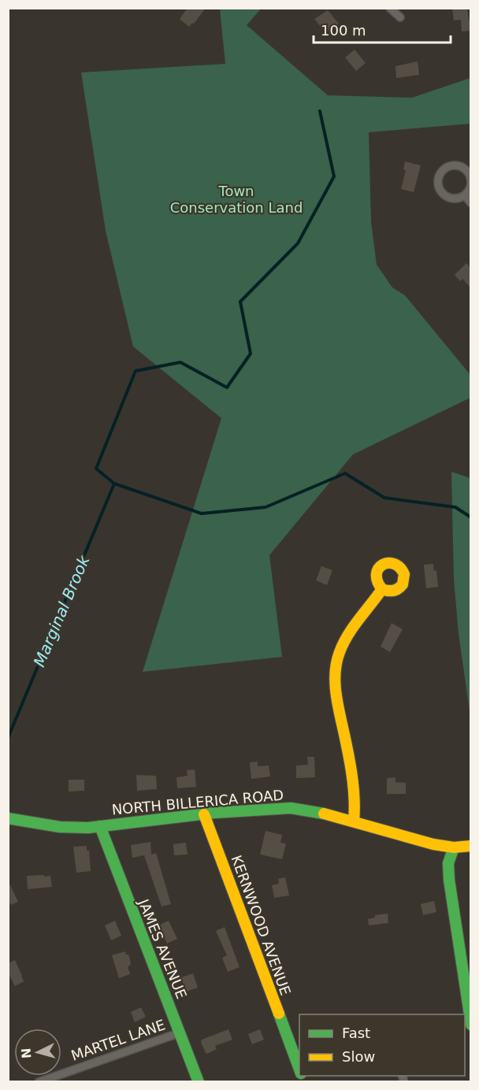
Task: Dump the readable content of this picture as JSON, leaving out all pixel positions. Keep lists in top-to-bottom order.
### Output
{
  "streets": {
    "street": [
      "NORTH BILLERICA ROAD",
      "KERNWOOD AVENUE",
      "JAMES AVENUE",
      "MARTEL LANE"
    ]
  },
  "crossings": [
    ["NORTH BILLERICA ROAD", "KERNWOOD AVENUE"],
    ["NORTH BILLERICA ROAD", "JAMES AVENUE"],
    ["JAMES AVENUE", "MARTEL LANE"]
  ],
  "water": ["Marginal Brook"],
  "parks": ["Town Conservation Land"],
  "legend": ["Fast", "Slow"],
  "scale_bar": "100 m",
  "north": "left"
}
